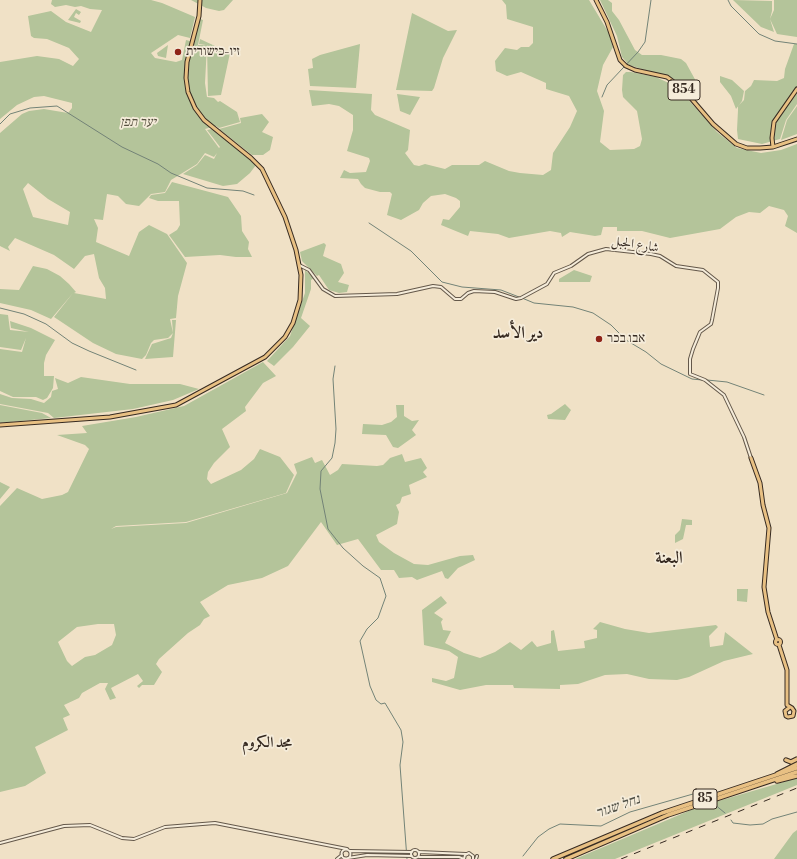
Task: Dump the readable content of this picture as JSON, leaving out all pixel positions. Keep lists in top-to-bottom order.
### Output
{
  "streets": {
    "highway": ["85"],
    "main road": ["854"],
    "street": ["شارع الجبل"]
  },
  "districts": ["دير الأسد", "البعنة", "مجد الكروم"],
  "water": ["נחל שגור"],
  "parks": ["יער תפן"],
  "places": ["זיו-כישורית", "אבו בכר"]
}
